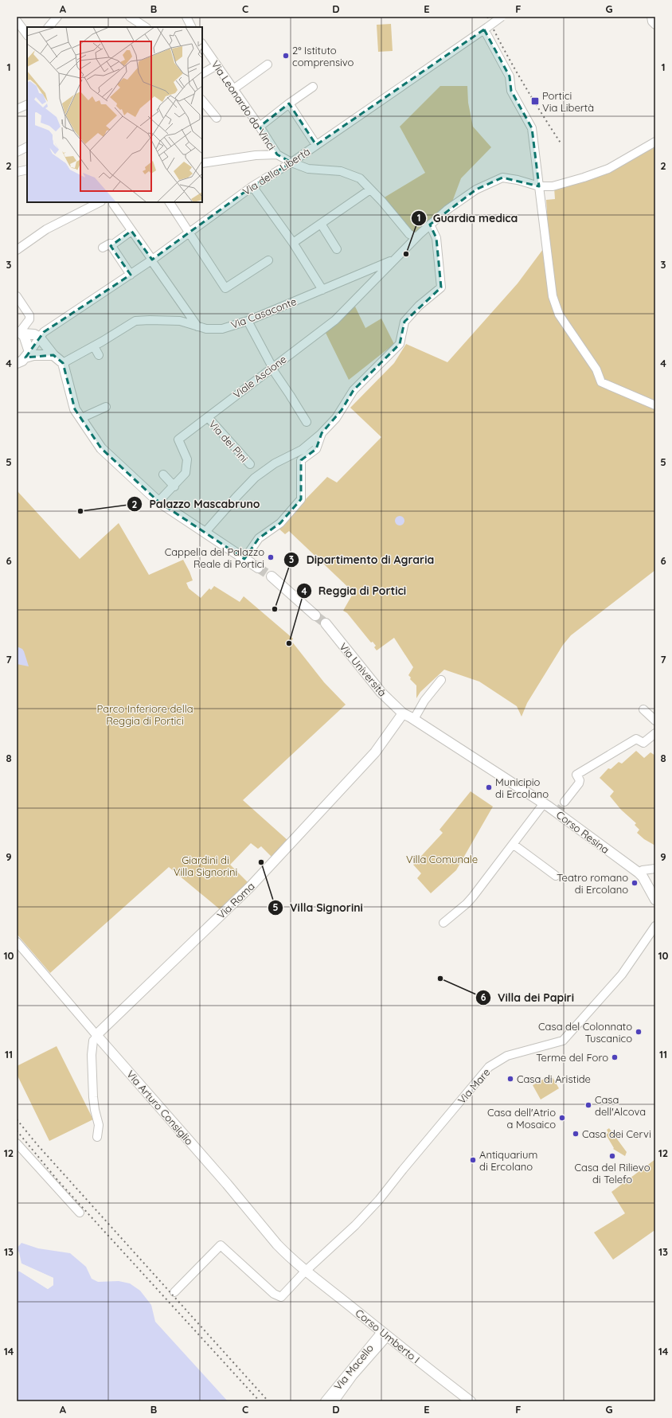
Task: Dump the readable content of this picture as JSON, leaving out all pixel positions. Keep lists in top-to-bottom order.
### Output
{
  "streets": {
    "main road": [
      "Via Università",
      "Corso Resina",
      "Via Roma",
      "Via Arturo Consiglio",
      "Corso Umberto I"
    ],
    "street": [
      "Via Leonardo da Vinci",
      "Via della Libertà",
      "Via Casaconte",
      "Viale Ascione",
      "Via dei Pini",
      "Via Mare",
      "Via Macello"
    ]
  },
  "crossings": [
    ["Via Leonardo da Vinci", "Via della Libertà"],
    ["Via Leonardo da Vinci", "Viale Ascione"],
    ["Via Casaconte", "Viale Ascione"],
    ["Viale Ascione", "Via dei Pini"],
    ["Via Università", "Corso Resina"],
    ["Via Università", "Via Roma"],
    ["Corso Resina", "Via Roma"],
    ["Via Roma", "Via Arturo Consiglio"],
    ["Via Mare", "Via Arturo Consiglio"],
    ["Via Mare", "Corso Umberto I"],
    ["Via Arturo Consiglio", "Corso Umberto I"],
    ["Corso Umberto I", "Via Macello"]
  ],
  "parks": ["Parco Inferiore della Reggia di Portici", "Villa Comunale", "Giardini di Villa Signorini"],
  "places": {
    "other": [
      "2° Istituto comprensivo",
      "Guardia medica",
      "Palazzo Mascabruno",
      "Cappella del Palazzo Reale di Portici",
      "Dipartimento di Agraria",
      "Reggia di Portici",
      "Municipio di Ercolano",
      "Villa Signorini",
      "Teatro romano di Ercolano",
      "Villa dei Papiri",
      "Casa del Colonnato Tuscanico",
      "Terme del Foro",
      "Casa di Aristide",
      "Casa dell'Alcova",
      "Casa dell'Atrio a Mosaico",
      "Casa dei Cervi",
      "Casa del Rilievo di Telefo",
      "Antiquarium di Ercolano"
    ],
    "transit": ["Portici Via Libertà"]
  },
  "grid": {
    "columns": [
      "A",
      "B",
      "C",
      "D",
      "E",
      "F",
      "G"
    ],
    "rows": [
      "1",
      "2",
      "3",
      "4",
      "5",
      "6",
      "7",
      "8",
      "9",
      "10",
      "11",
      "12",
      "13",
      "14"
    ]
  }
}
